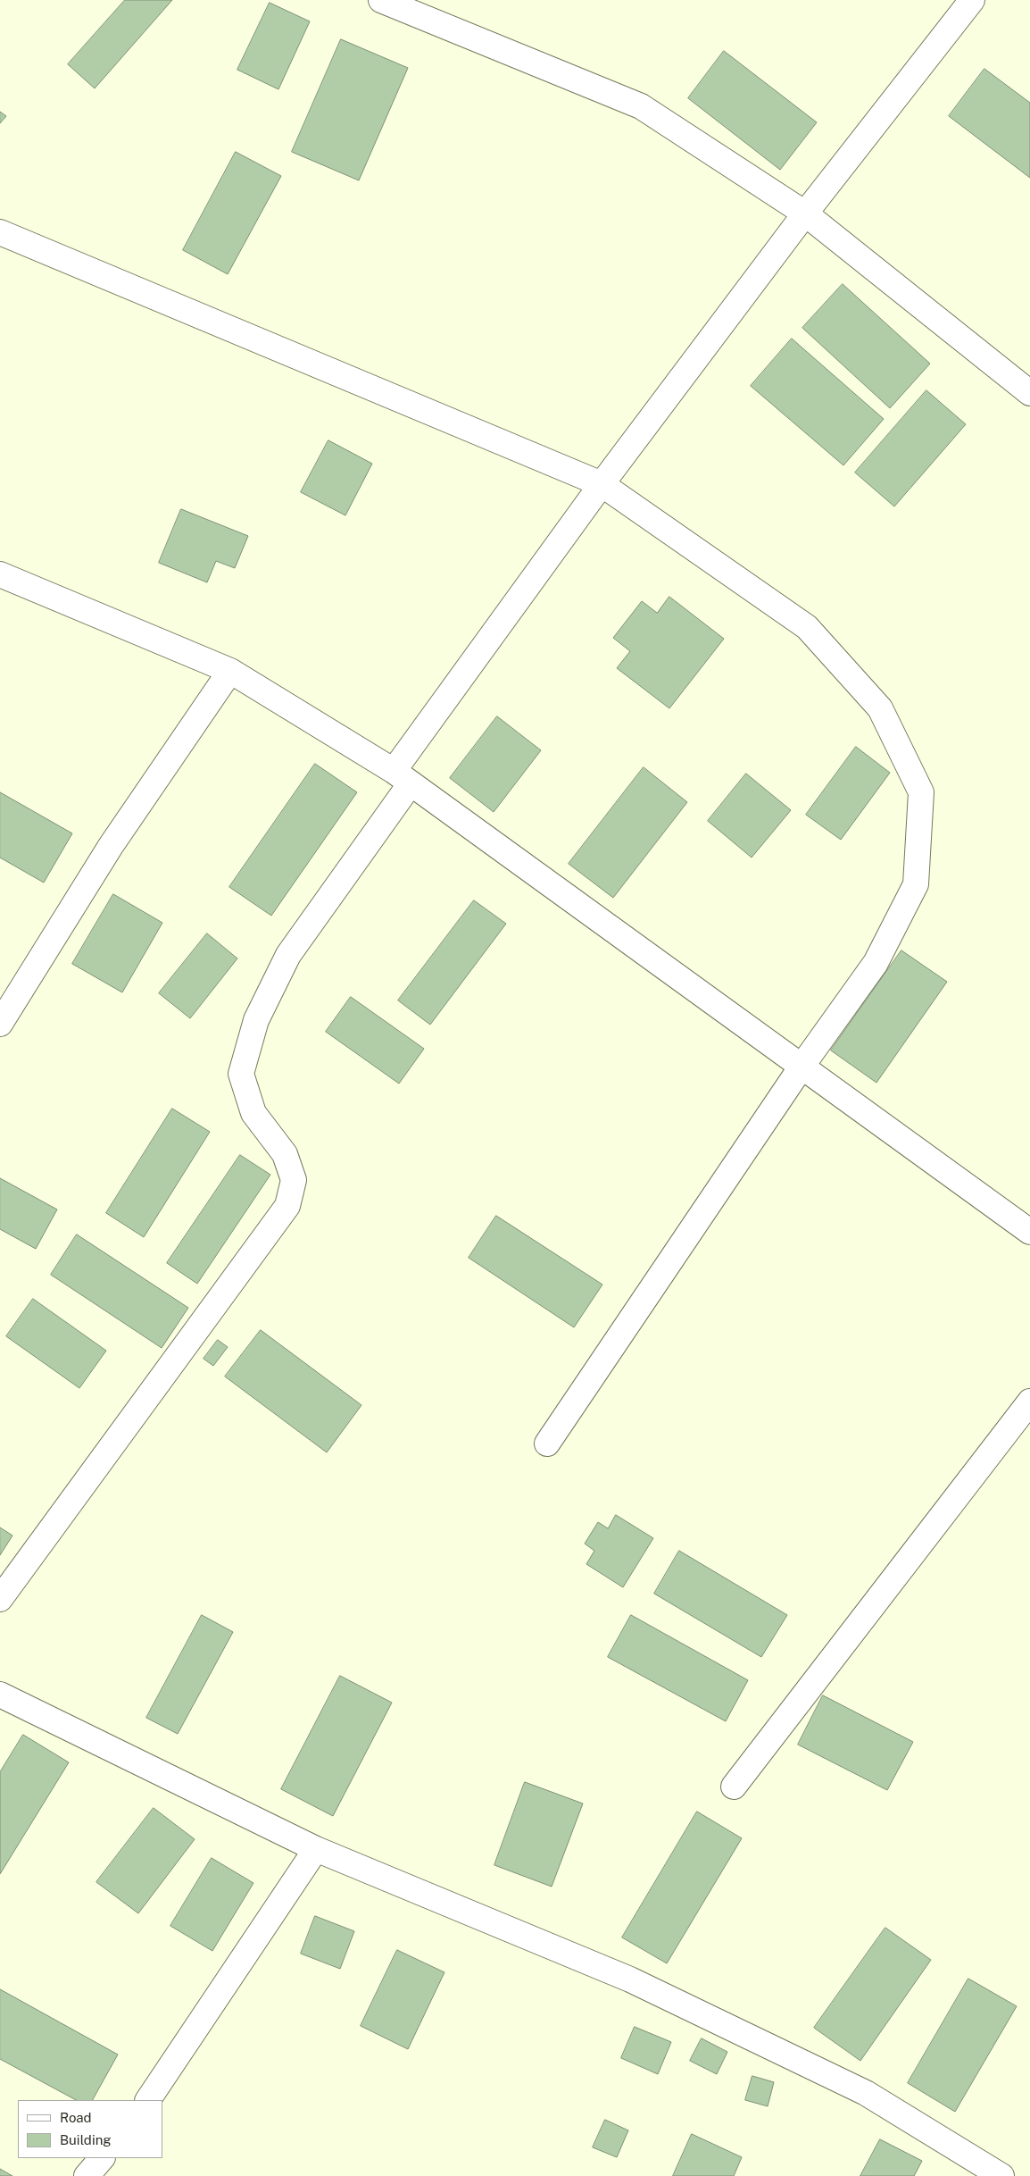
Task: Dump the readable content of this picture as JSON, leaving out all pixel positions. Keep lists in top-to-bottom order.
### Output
{
  "legend": ["Road", "Building"]
}
